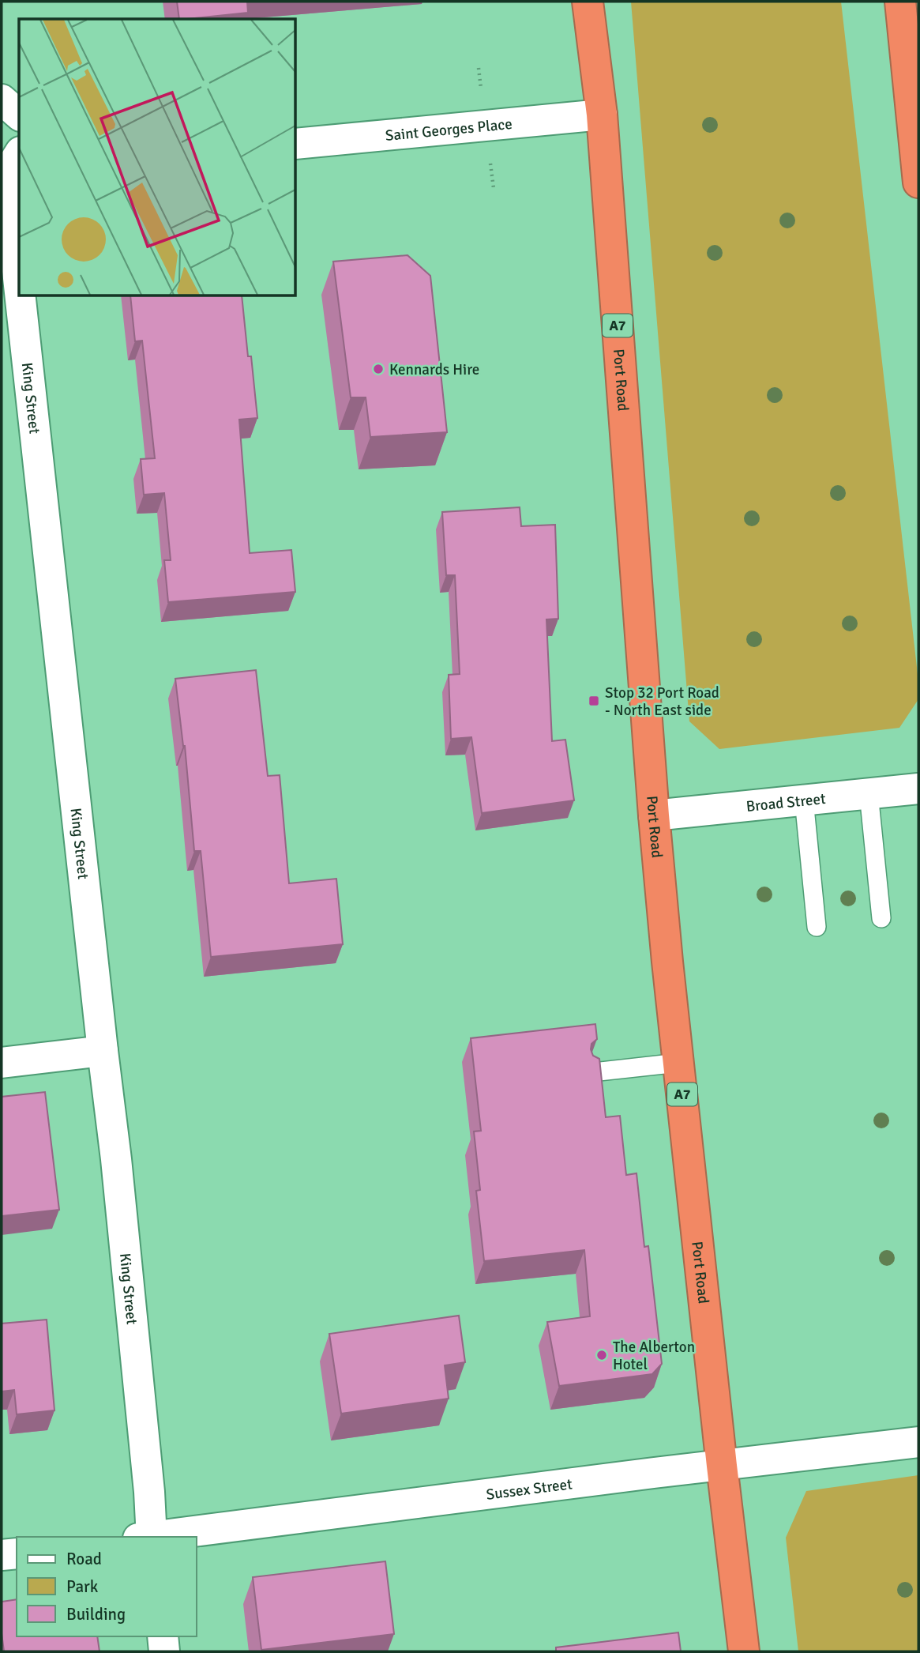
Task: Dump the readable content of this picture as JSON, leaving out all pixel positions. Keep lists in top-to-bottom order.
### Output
{
  "streets": {
    "highway": ["A7", "Port Road"],
    "street": [
      "Saint Georges Place",
      "King Street",
      "Broad Street",
      "Sussex Street"
    ]
  },
  "crossings": [
    ["Saint Georges Place", "Port Road"],
    ["Port Road", "Broad Street"],
    ["Port Road", "Sussex Street"]
  ],
  "places": {
    "other": ["Kennards Hire", "The Alberton Hotel"],
    "transit": ["Stop 32 Port Road - North East side"]
  },
  "legend": ["Road", "Park", "Building"]
}
